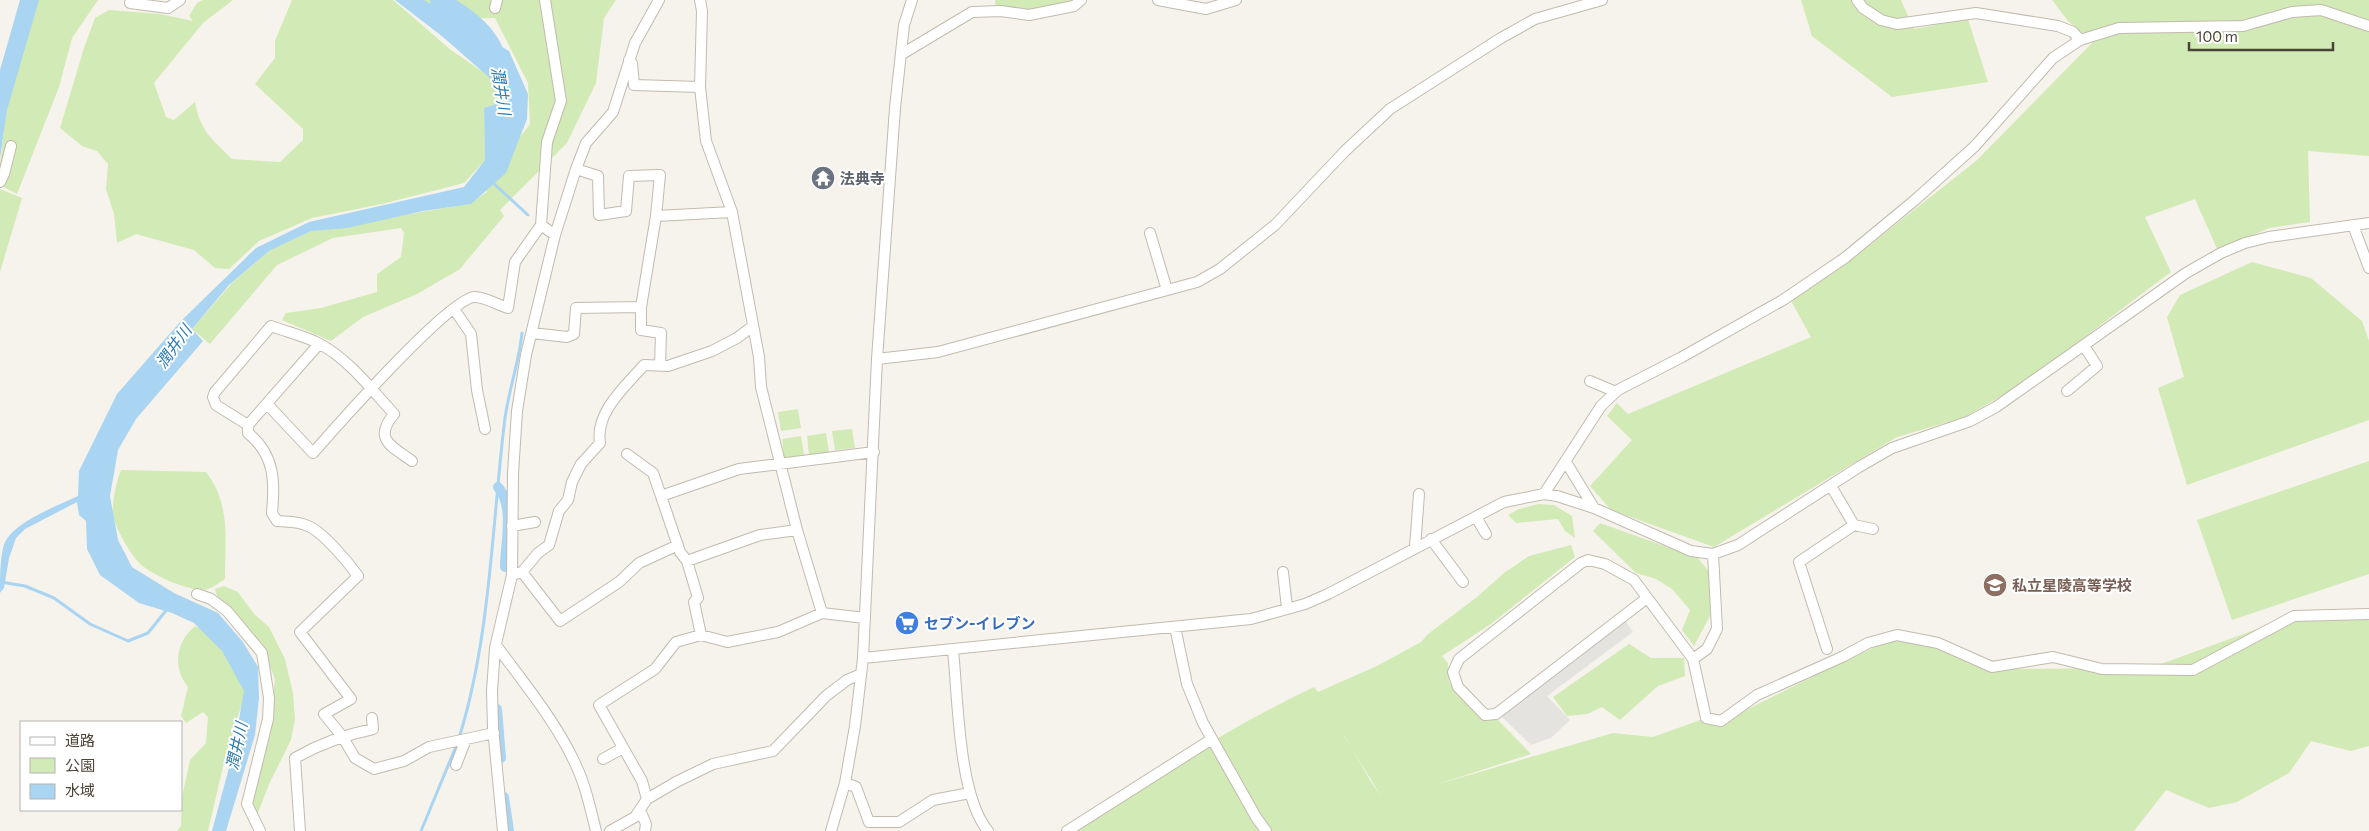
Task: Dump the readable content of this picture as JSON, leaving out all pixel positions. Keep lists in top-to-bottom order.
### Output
{
  "water": ["潤井川"],
  "places": {
    "temple": ["法典寺"],
    "school or university": ["私立星陵高等学校"],
    "supermarket": ["セブン-イレブン"]
  },
  "legend": ["道路", "公園", "水域"],
  "scale_bar": "100 m"
}
